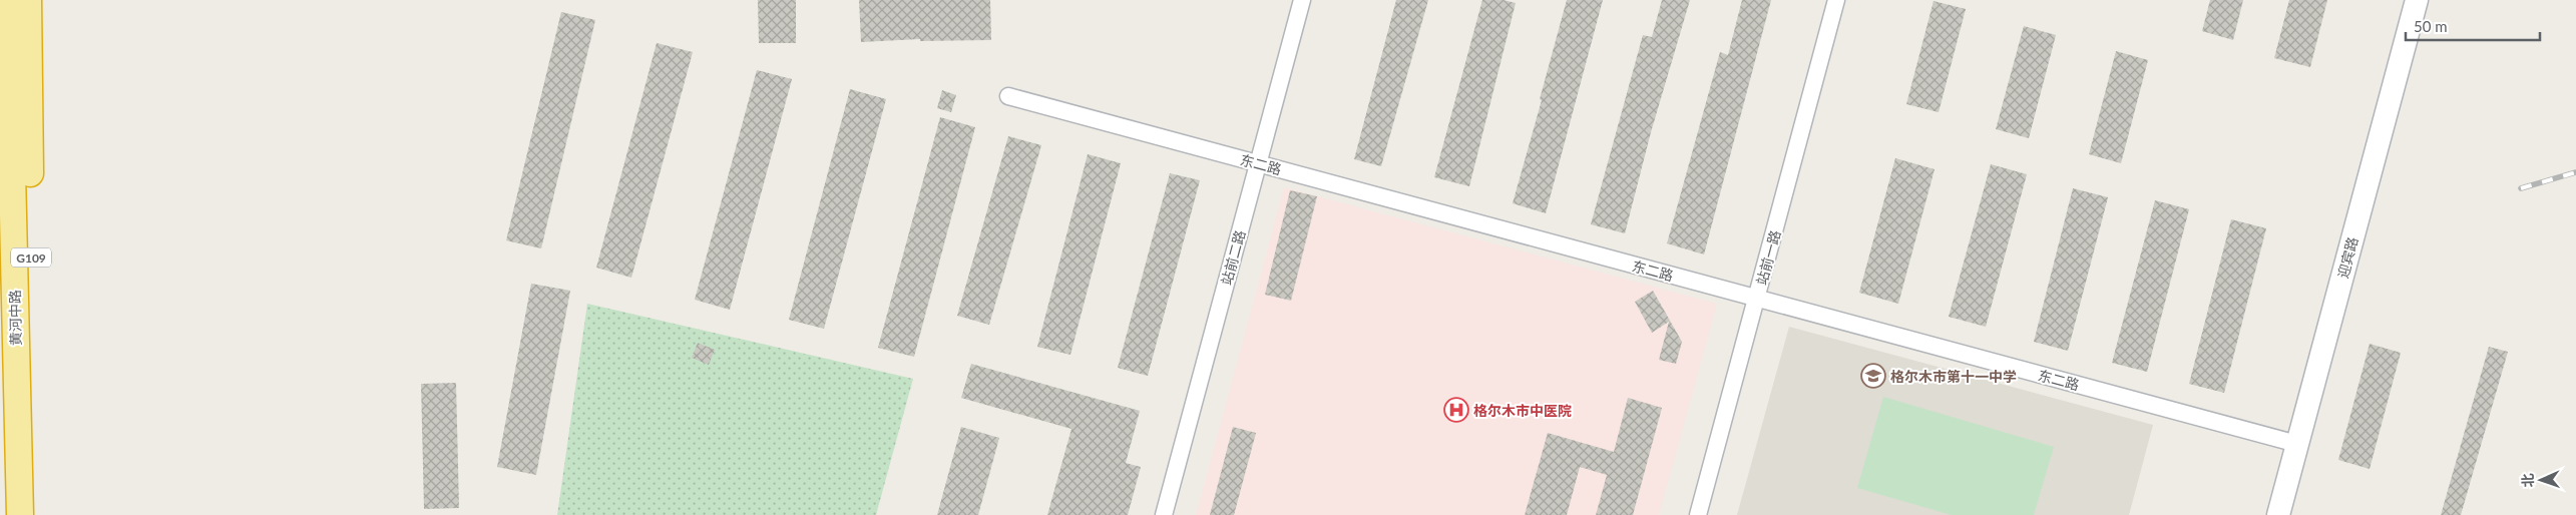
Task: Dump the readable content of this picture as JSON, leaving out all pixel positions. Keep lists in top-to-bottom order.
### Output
{
  "streets": {
    "highway": ["G109", "黄河中路"],
    "main road": ["迎宾路"],
    "street": ["东二路", "站前二路", "站前一路"]
  },
  "crossings": [
    ["东二路", "站前二路"],
    ["东二路", "站前一路"],
    ["东二路", "迎宾路"]
  ],
  "places": {
    "school or university": ["格尔木市第十一中学"],
    "hospital": ["格尔木市中医院"]
  },
  "scale_bar": "50 m",
  "north": "left"
}
